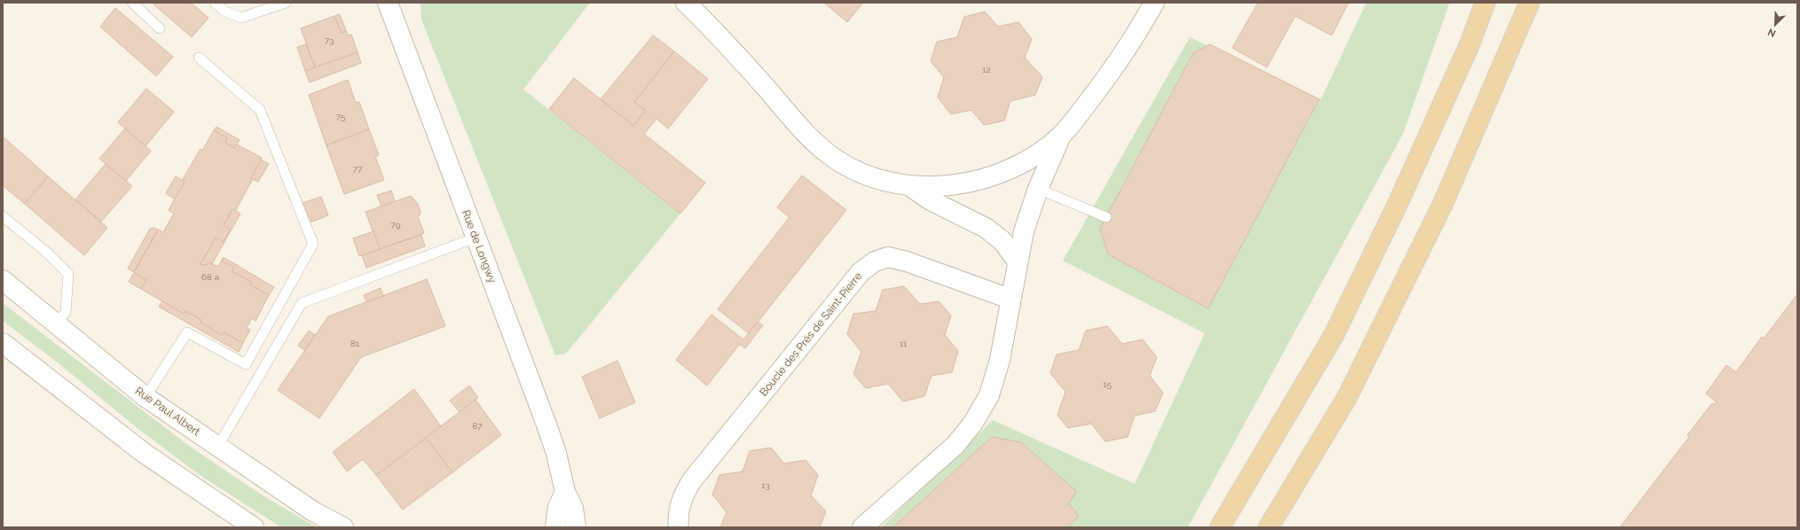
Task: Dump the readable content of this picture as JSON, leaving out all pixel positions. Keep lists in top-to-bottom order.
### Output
{
  "streets": {
    "street": ["Rue de Longwy", "Boucle des Prés de Saint-Pierre", "Rue Paul Albert"]
  },
  "house_numbers": [
    "73",
    "12",
    "75",
    "77",
    "79",
    "68 a",
    "81",
    "11",
    "15",
    "87",
    "13"
  ],
  "north": "bottom left"
}
